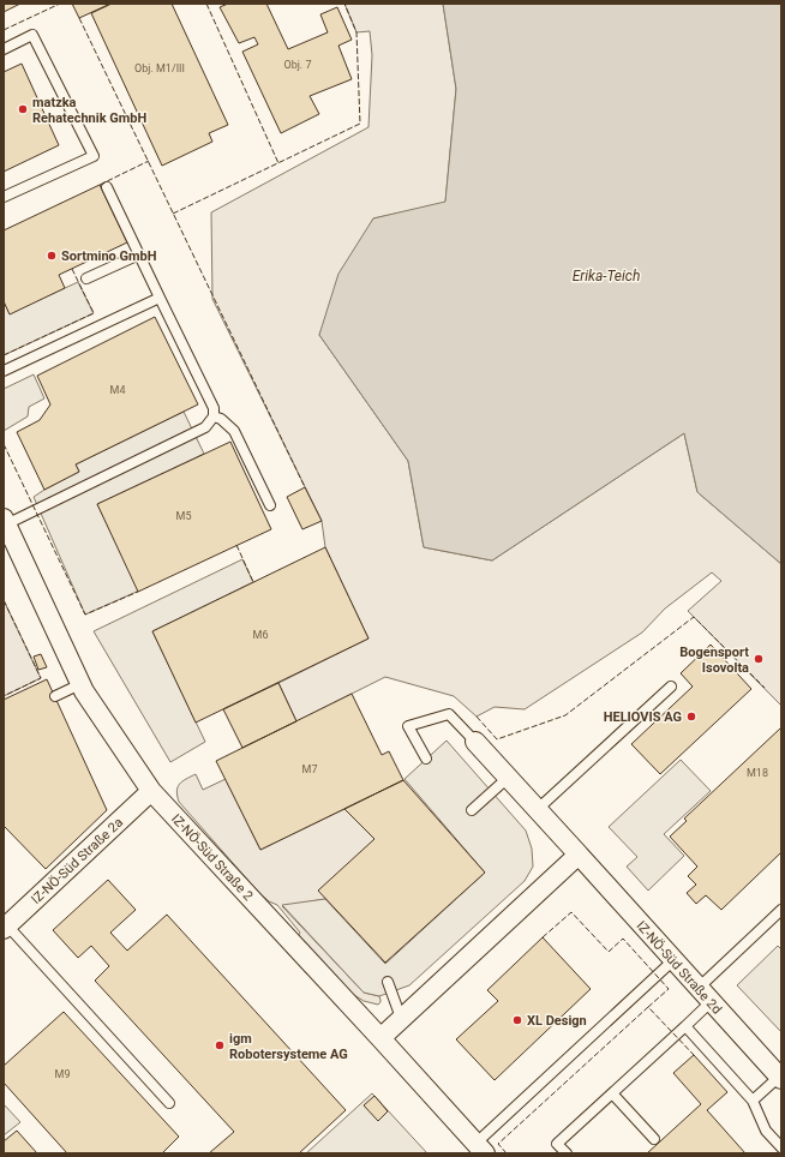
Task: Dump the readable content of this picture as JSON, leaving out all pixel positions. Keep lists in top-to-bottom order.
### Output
{
  "streets": {
    "street": ["IZ-NÖ-Süd Straße 2", "IZ-NÖ-Süd Straße 2a", "IZ-NÖ-Süd Straße 2d"]
  },
  "crossings": [
    ["IZ-NÖ-Süd Straße 2", "IZ-NÖ-Süd Straße 2a"]
  ],
  "water": ["Erika-Teich"],
  "places": [
    "matzka Rehatechnik GmbH",
    "Sortmino GmbH",
    "Bogensport Isovolta",
    "HELIOVIS AG",
    "XL Design",
    "igm Robotersysteme AG"
  ],
  "house_numbers": [
    "Obj. 7",
    "Obj. M1/III",
    "M4",
    "M5",
    "M6",
    "M7",
    "M18",
    "M9"
  ]
}
